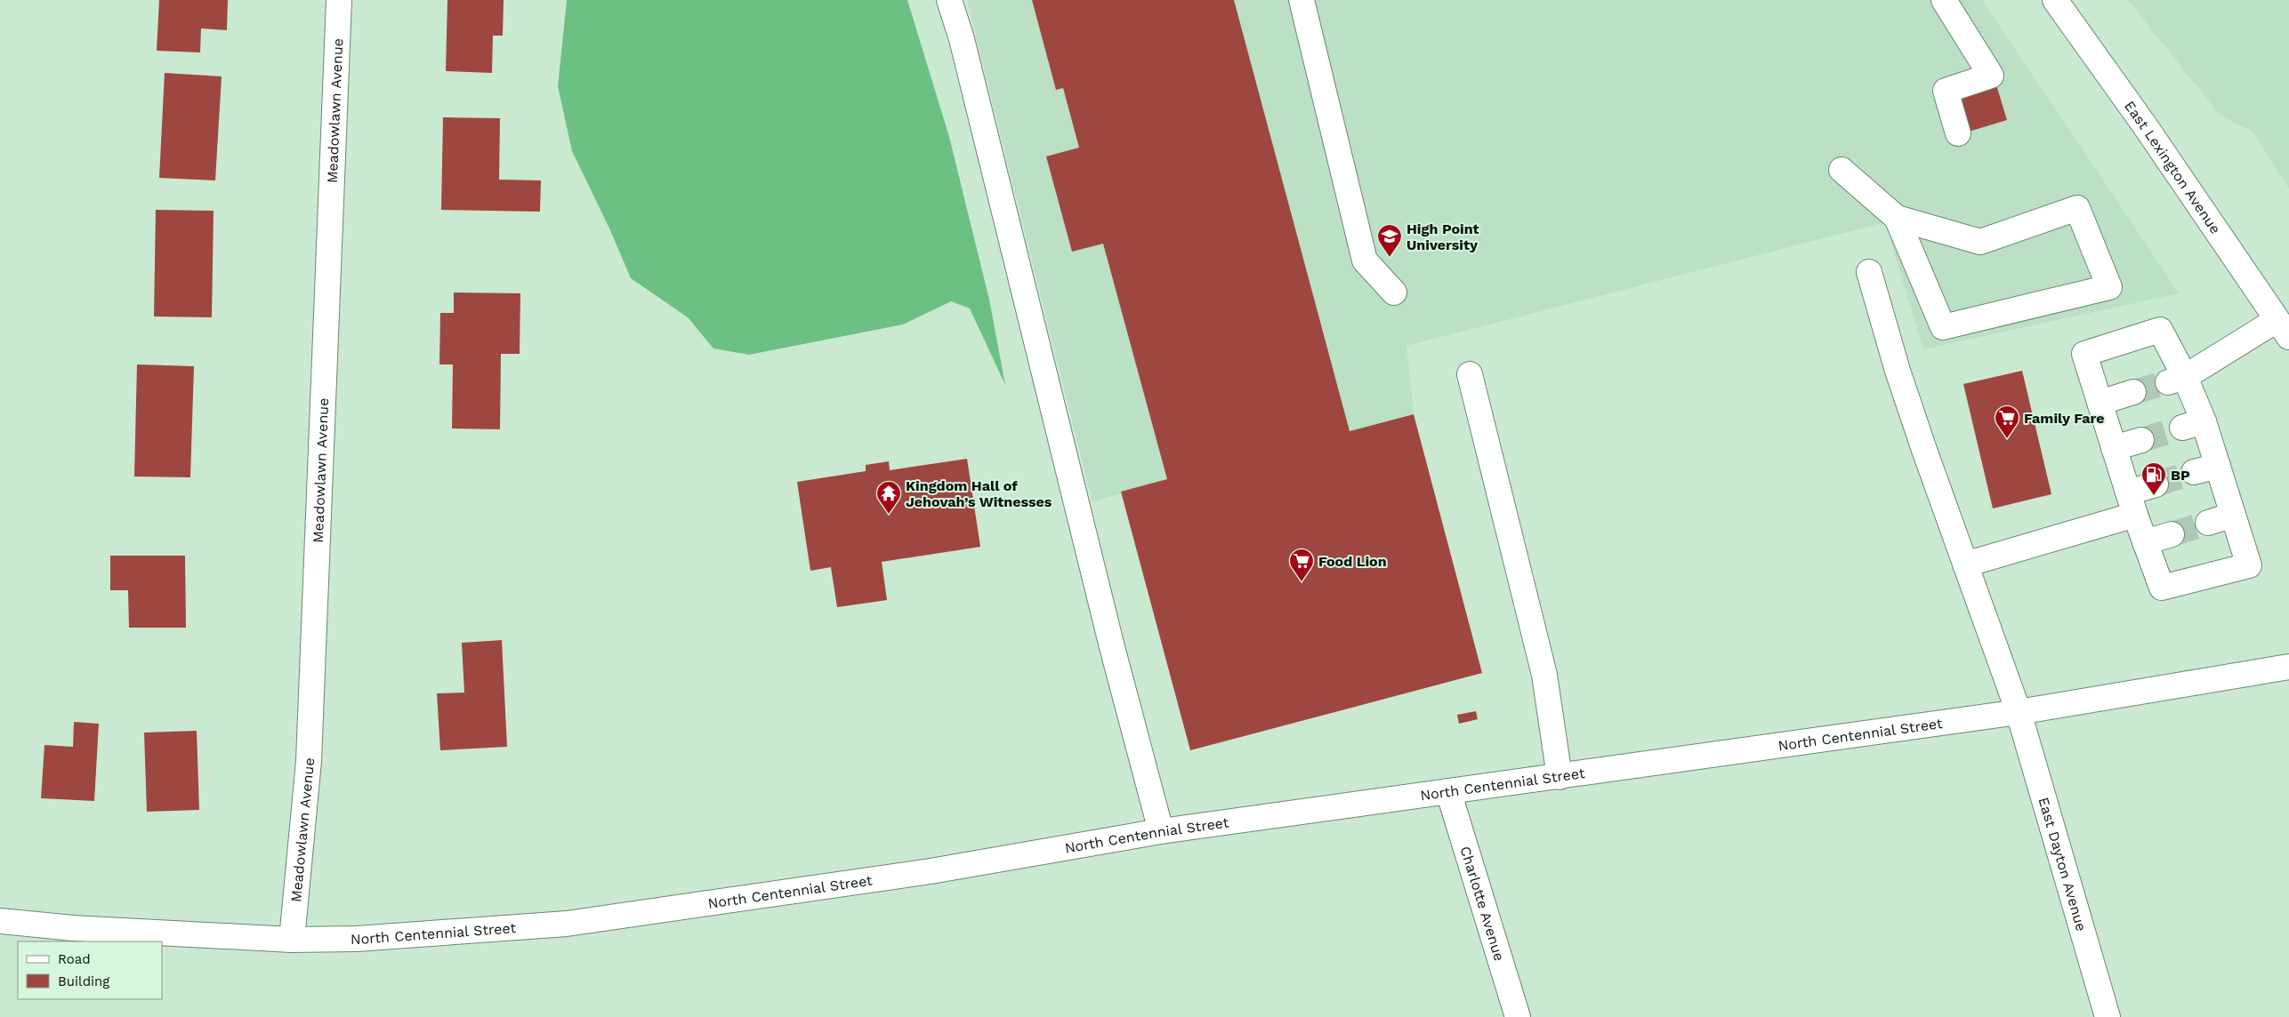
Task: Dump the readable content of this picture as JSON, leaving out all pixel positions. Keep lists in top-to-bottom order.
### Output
{
  "streets": {
    "main road": [
      "Meadowlawn Avenue",
      "East Lexington Avenue",
      "North Centennial Street",
      "East Dayton Avenue",
      "Charlotte Avenue"
    ]
  },
  "crossings": [
    ["Meadowlawn Avenue", "North Centennial Street"],
    ["North Centennial Street", "East Dayton Avenue"],
    ["North Centennial Street", "Charlotte Avenue"]
  ],
  "places": {
    "school or university": ["High Point University"],
    "supermarket": ["Family Fare", "Food Lion"],
    "fuel station": ["BP"],
    "temple": ["Kingdom Hall of Jehovah’s Witnesses"]
  },
  "legend": ["Road", "Building"]
}
